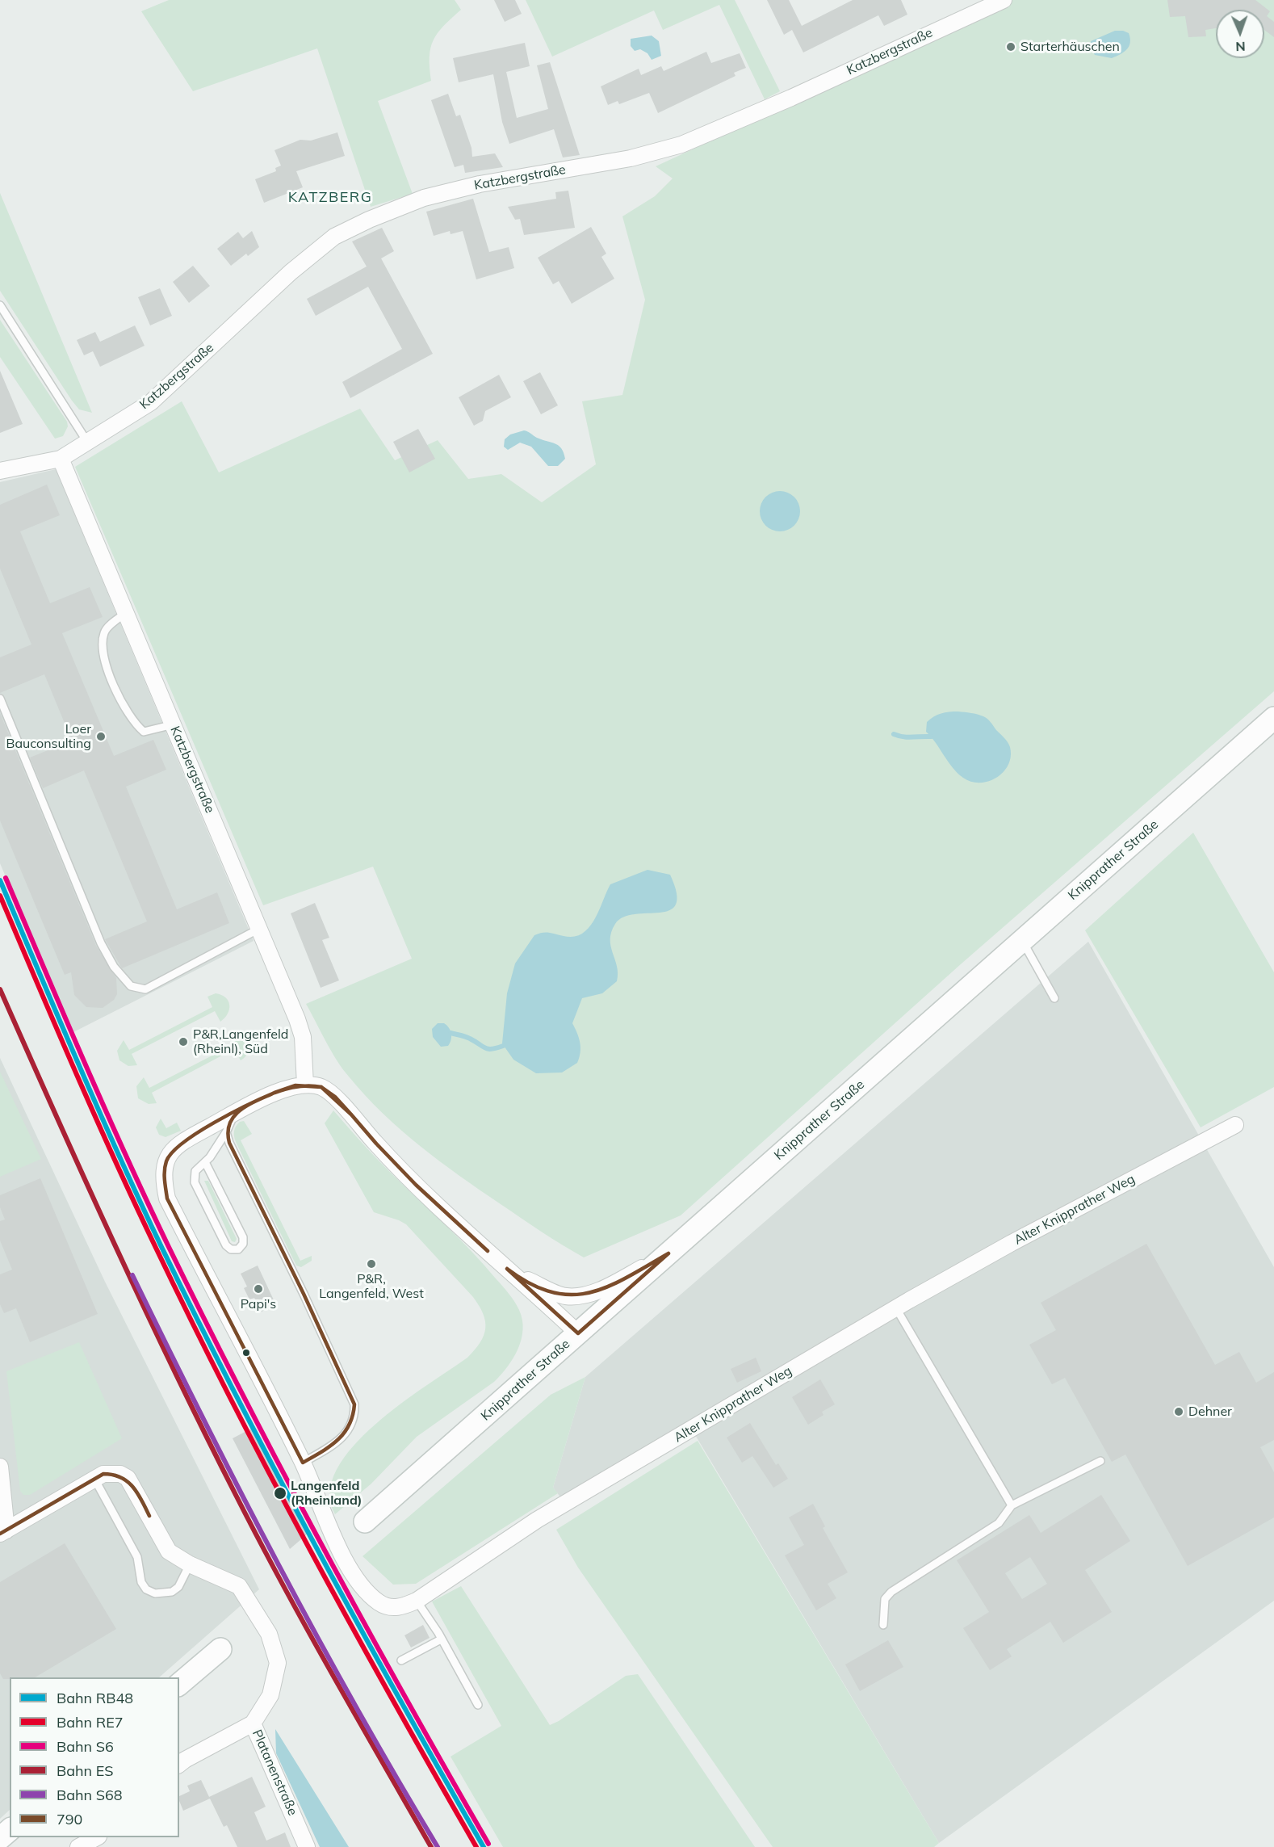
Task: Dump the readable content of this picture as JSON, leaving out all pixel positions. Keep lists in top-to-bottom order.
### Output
{
  "streets": {
    "main road": ["Knipprather Straße"],
    "street": ["Katzbergstraße", "Alter Knipprather Weg", "Platanenstraße"]
  },
  "districts": ["KATZBERG"],
  "places": [
    "Starterhäuschen",
    "Loer Bauconsulting",
    "P&R,Langenfeld (Rheinl), Süd",
    "P&R, Langenfeld, West",
    "Papi's",
    "Dehner",
    "Langenfeld (Rheinland)"
  ],
  "lines": [
    "rail line S6",
    "rail line RB48",
    "rail line RE7",
    "rail line ES",
    "transit line 790",
    "rail line S68"
  ],
  "legend": [
    "Bahn RB48",
    "Bahn RE7",
    "Bahn S6",
    "Bahn ES",
    "Bahn S68",
    "790"
  ],
  "north": "bottom"
}
